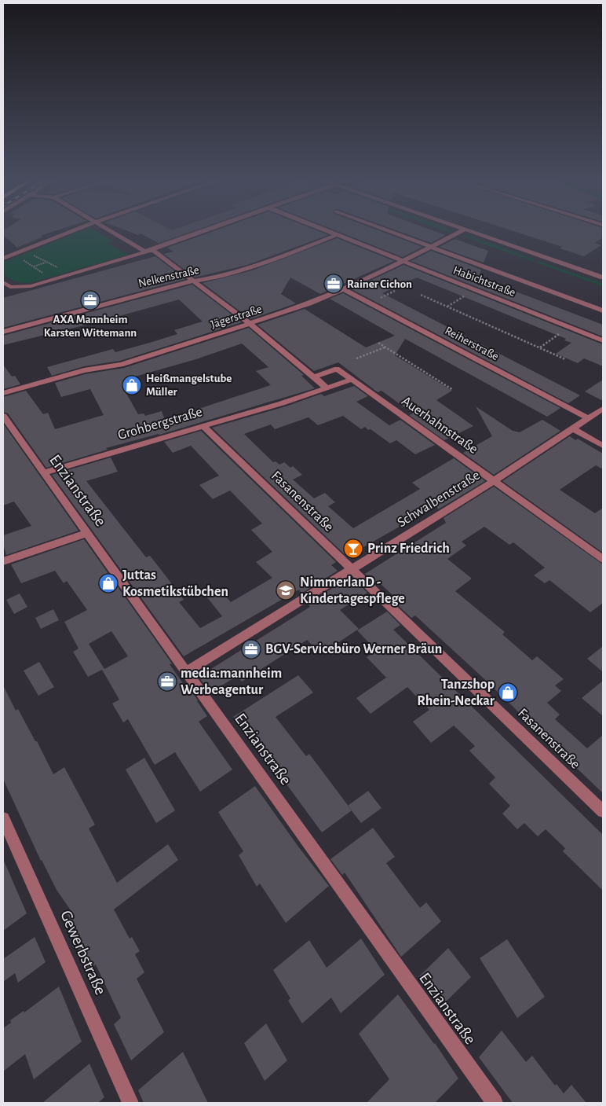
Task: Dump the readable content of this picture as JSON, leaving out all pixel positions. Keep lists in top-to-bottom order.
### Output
{
  "streets": {
    "street": [
      "Nelkenstraße",
      "Habichtstraße",
      "Jägerstraße",
      "Reiherstraße",
      "Grohbergstraße",
      "Auerhahnstraße",
      "Enzianstraße",
      "Schwalbenstraße",
      "Fasanenstraße",
      "Gewerbstraße"
    ]
  },
  "crossings": [
    ["Nelkenstraße", "Habichtstraße"],
    ["Habichtstraße", "Jägerstraße"],
    ["Jägerstraße", "Reiherstraße"],
    ["Reiherstraße", "Schwalbenstraße"],
    ["Grohbergstraße", "Auerhahnstraße"],
    ["Grohbergstraße", "Enzianstraße"],
    ["Grohbergstraße", "Fasanenstraße"],
    ["Auerhahnstraße", "Schwalbenstraße"],
    ["Enzianstraße", "Schwalbenstraße"],
    ["Schwalbenstraße", "Fasanenstraße"]
  ],
  "places": {
    "office": [
      "Rainer Cichon",
      "AXA Mannheim Karsten Wittemann",
      "BGV-Servicebüro Werner Bräun",
      "media:mannheim Werbeagentur"
    ],
    "shop": ["Heißmangelstube Müller", "Juttas Kosmetikstübchen", "Tanzshop Rhein-Neckar"],
    "bar": ["Prinz Friedrich"],
    "school or university": ["NimmerlanD - Kindertagespflege"]
  }
}
